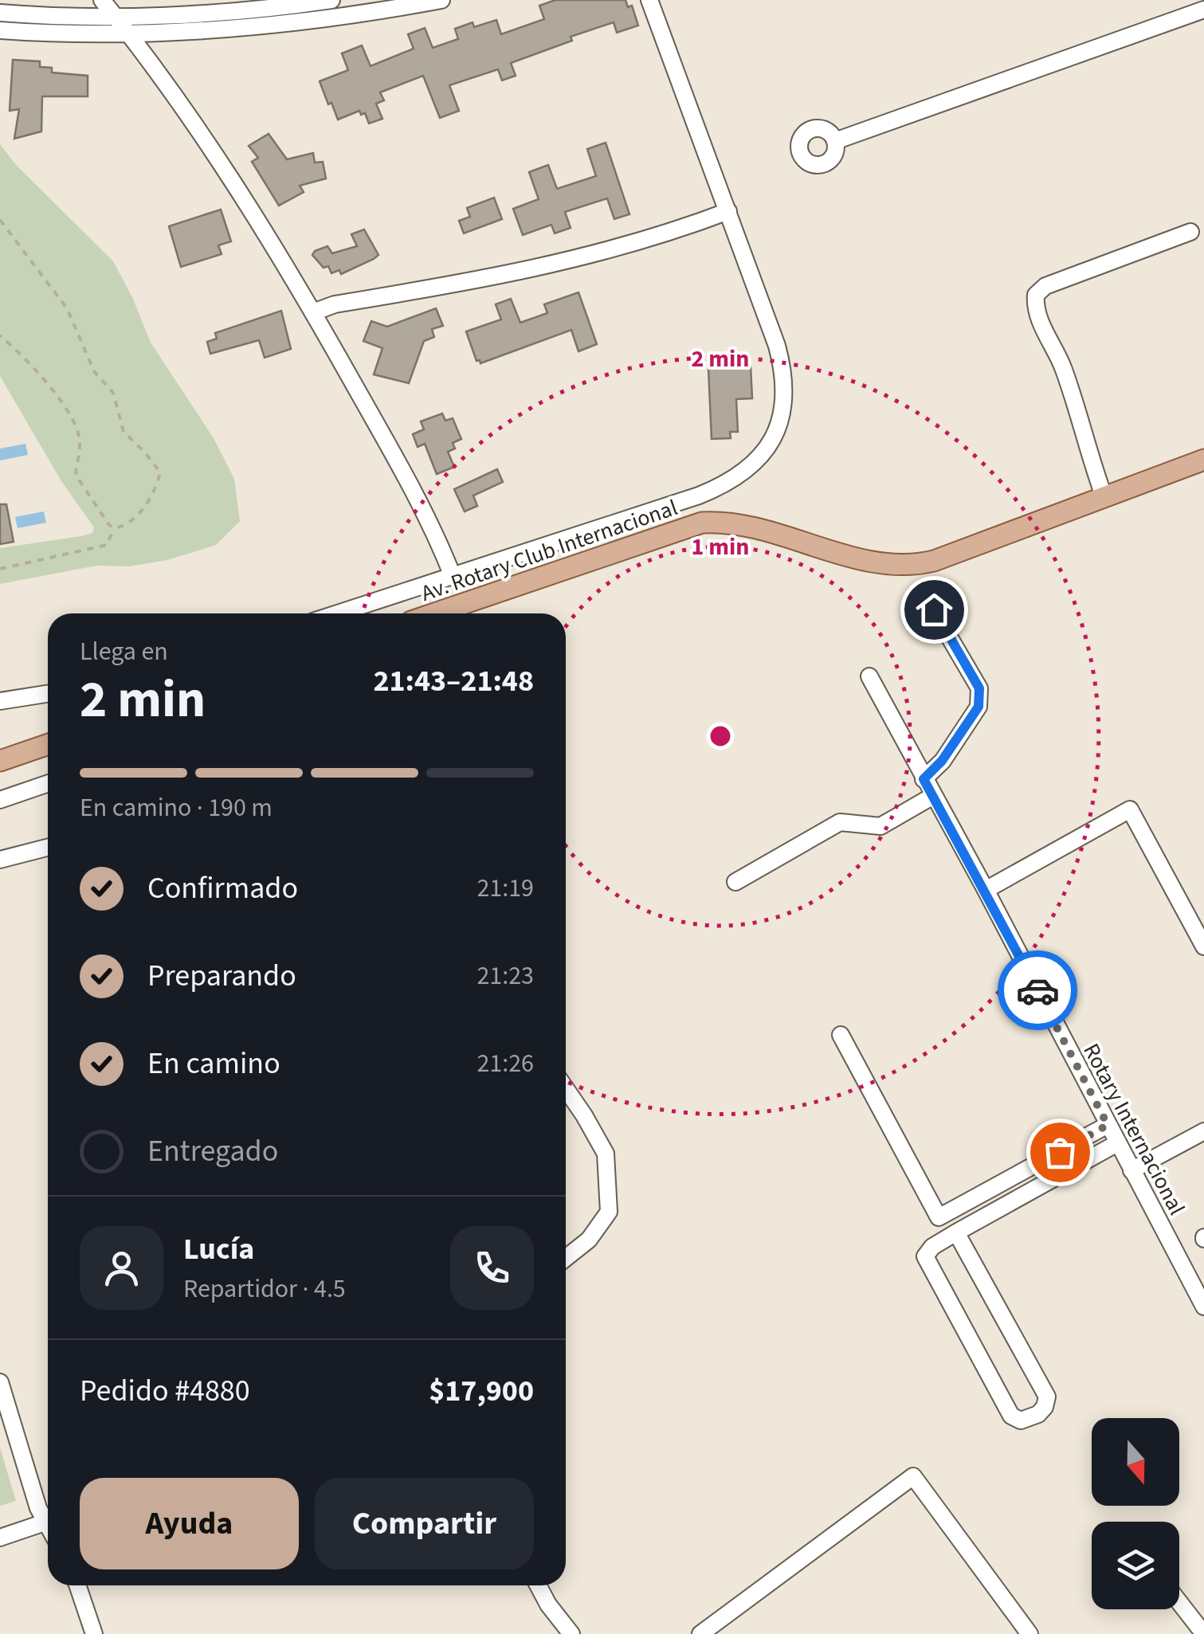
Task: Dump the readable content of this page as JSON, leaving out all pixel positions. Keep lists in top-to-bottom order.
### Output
{
  "streets": {
    "main road": ["Av. Rotary Club Internacional"],
    "street": ["Rotary Internacional"]
  },
  "north": "bottom",
  "page": {
    "heading": ["2 min", "Llega en", "21:43–21:48"],
    "panel": [
      "Lucía",
      "Repartidor · 4.5",
      "Pedido #4880",
      "$17,900"
    ],
    "bar": "En camino · 190 m",
    "list": [
      ["Confirmado", "21:19"],
      ["Preparando", "21:23"],
      ["En camino", "21:26"],
      "Entregado"
    ],
    "buttons": ["Ayuda", "Compartir"]
  },
  "rings": ["2 min", "1 min"]
}
